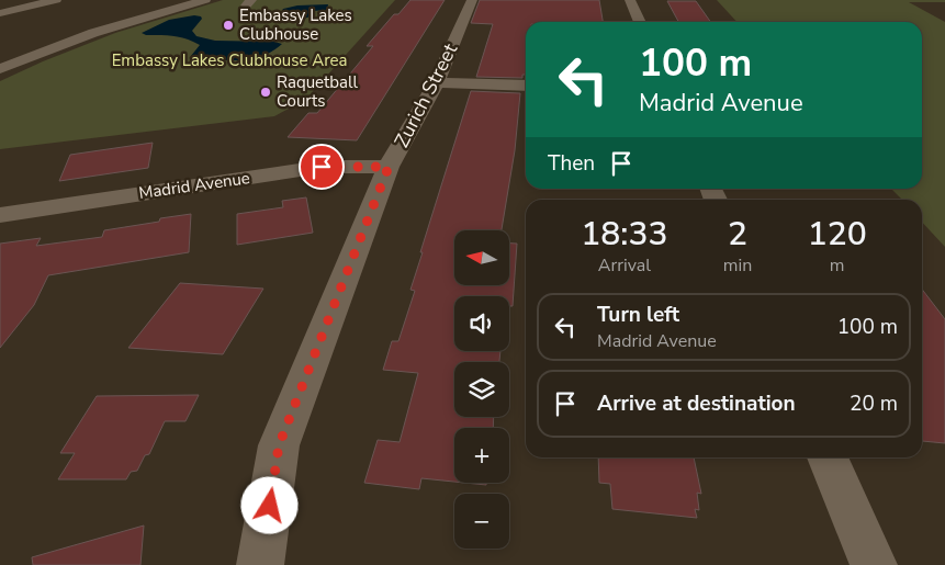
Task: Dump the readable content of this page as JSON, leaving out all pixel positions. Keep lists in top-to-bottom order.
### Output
{
  "streets": {
    "street": ["Zurich Street", "Madrid Avenue"]
  },
  "crossings": [
    ["Zurich Street", "Madrid Avenue"]
  ],
  "parks": ["Embassy Lakes Clubhouse Area"],
  "places": ["Embassy Lakes Clubhouse", "Raquetball Courts"],
  "north": "left",
  "page": {
    "turn": ["100 m", "Madrid Avenue"],
    "then": "Then",
    "eta": [
      "18:33",
      "Arrival",
      "2",
      "min",
      "120",
      "m"
    ],
    "map_buttons": ["+", "−"],
    "list": [
      {
        "name": "Turn left",
        "note": "Madrid Avenue",
        "value": "100 m"
      },
      {
        "name": "Arrive at destination",
        "value": "20 m"
      }
    ]
  }
}
